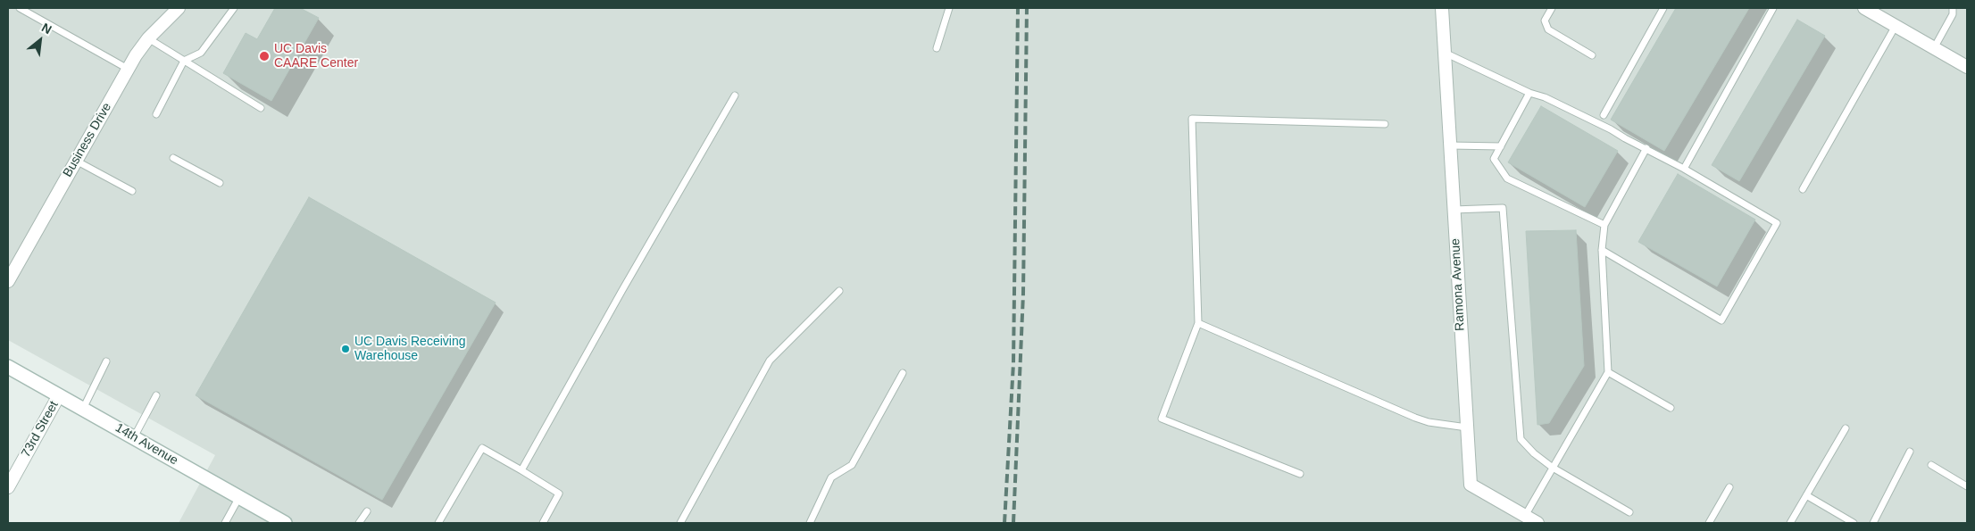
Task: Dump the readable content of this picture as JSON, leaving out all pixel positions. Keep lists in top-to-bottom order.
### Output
{
  "streets": {
    "main road": ["14th Avenue"],
    "street": ["Business Drive", "Ramona Avenue", "73rd Street"]
  },
  "crossings": [
    ["73rd Street", "14th Avenue"]
  ],
  "places": ["UC Davis CAARE Center", "UC Davis Receiving Warehouse"],
  "north": "top right"
}
